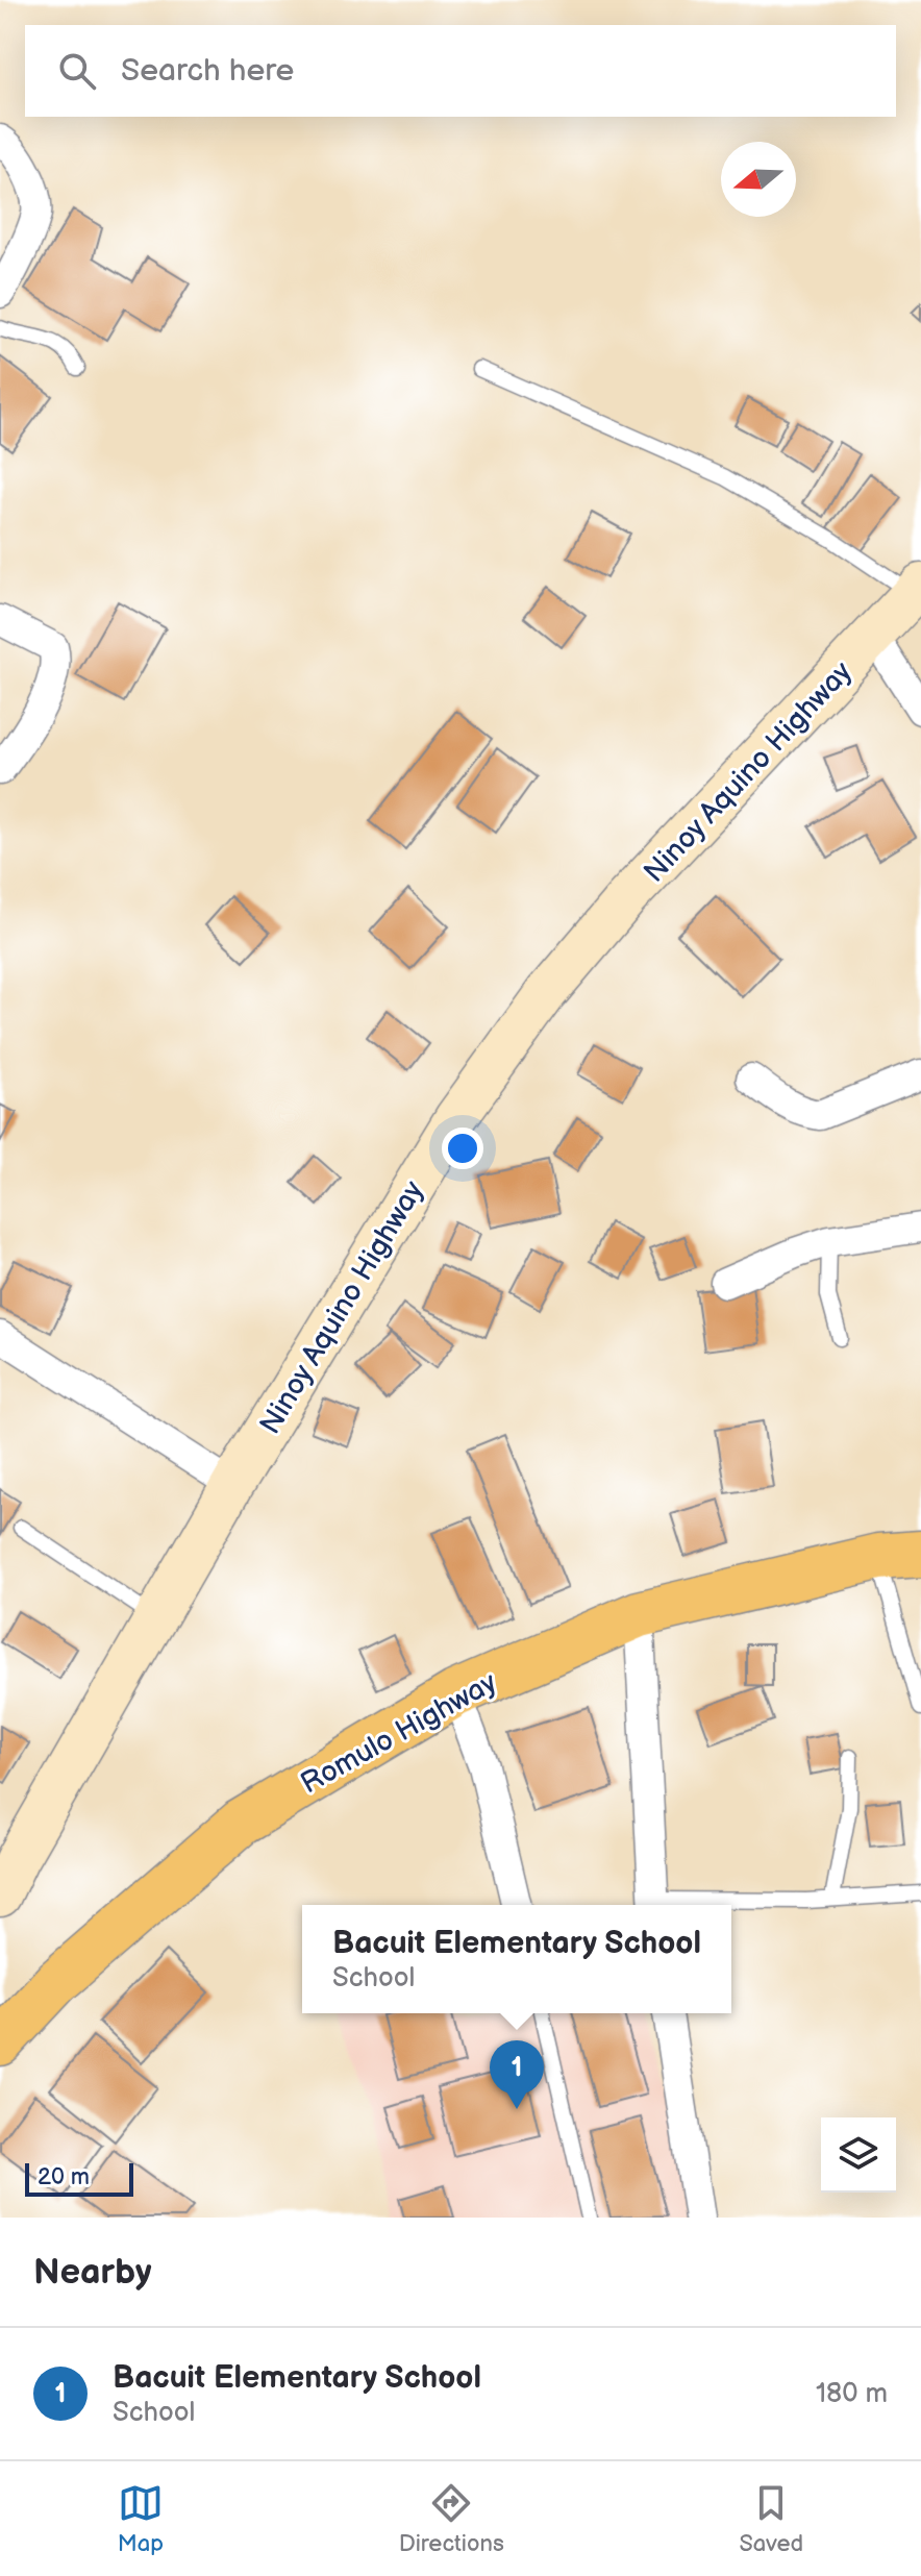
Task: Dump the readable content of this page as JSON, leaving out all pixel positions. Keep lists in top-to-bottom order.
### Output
{
  "streets": {
    "highway": ["Romulo Highway"],
    "main road": ["Ninoy Aquino Highway"]
  },
  "scale_bar": "20 m",
  "north": "left",
  "page": {
    "search": "Search here",
    "popup": ["Bacuit Elementary School", "School"],
    "pins": "1",
    "scale": "20 m",
    "heading": "Nearby",
    "list": [
      {
        "mark": "1",
        "name": "Bacuit Elementary School",
        "note": "School",
        "value": "180 m"
      }
    ],
    "nav": ["Map", "Directions", "Saved"]
  }
}
